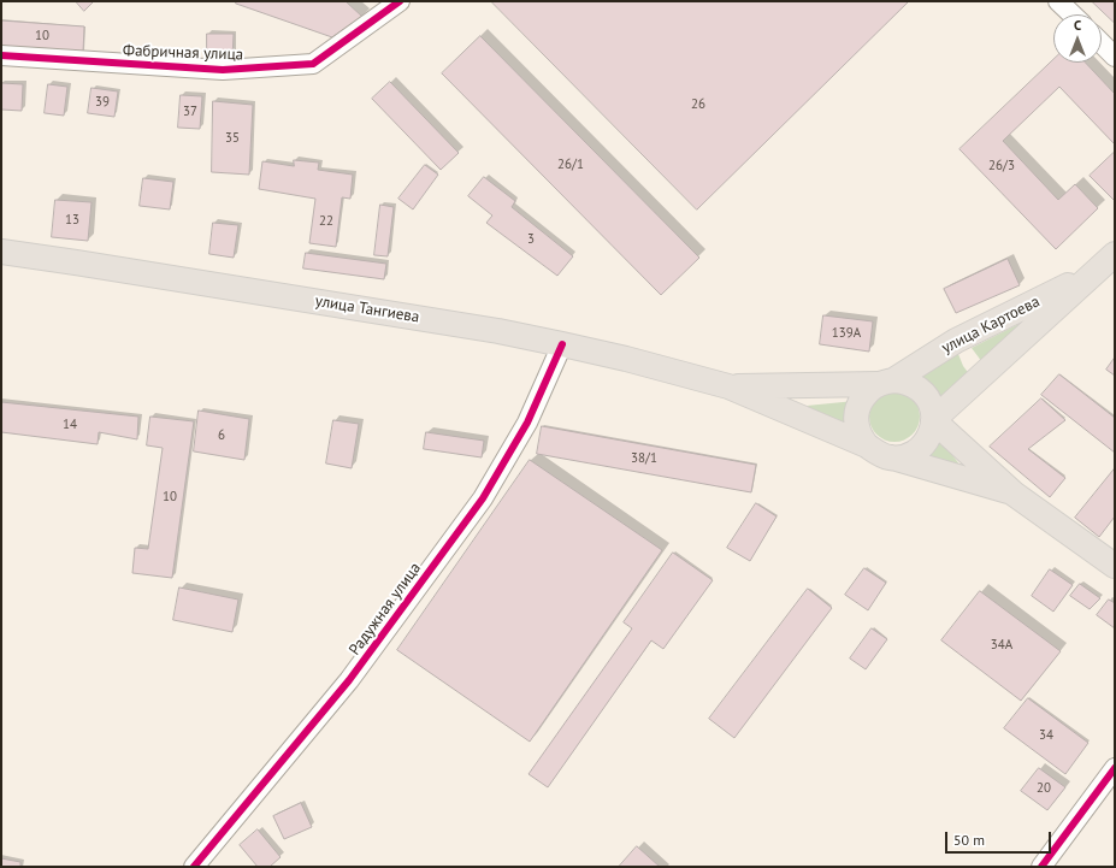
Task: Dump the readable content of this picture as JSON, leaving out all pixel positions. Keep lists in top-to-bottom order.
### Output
{
  "streets": {
    "main road": ["улица Тангиева", "улица Картоева"],
    "street": ["Фабричная улица", "Радужная улица"]
  },
  "crossings": [
    ["улица Тангиева", "Радужная улица"]
  ],
  "house_numbers": [
    "10",
    "39",
    "26",
    "37",
    "35",
    "26/1",
    "26/3",
    "13",
    "22",
    "3",
    "139А",
    "14",
    "6",
    "38/1",
    "10",
    "34А",
    "34",
    "20"
  ],
  "scale_bar": "50 m",
  "north": "top"
}
